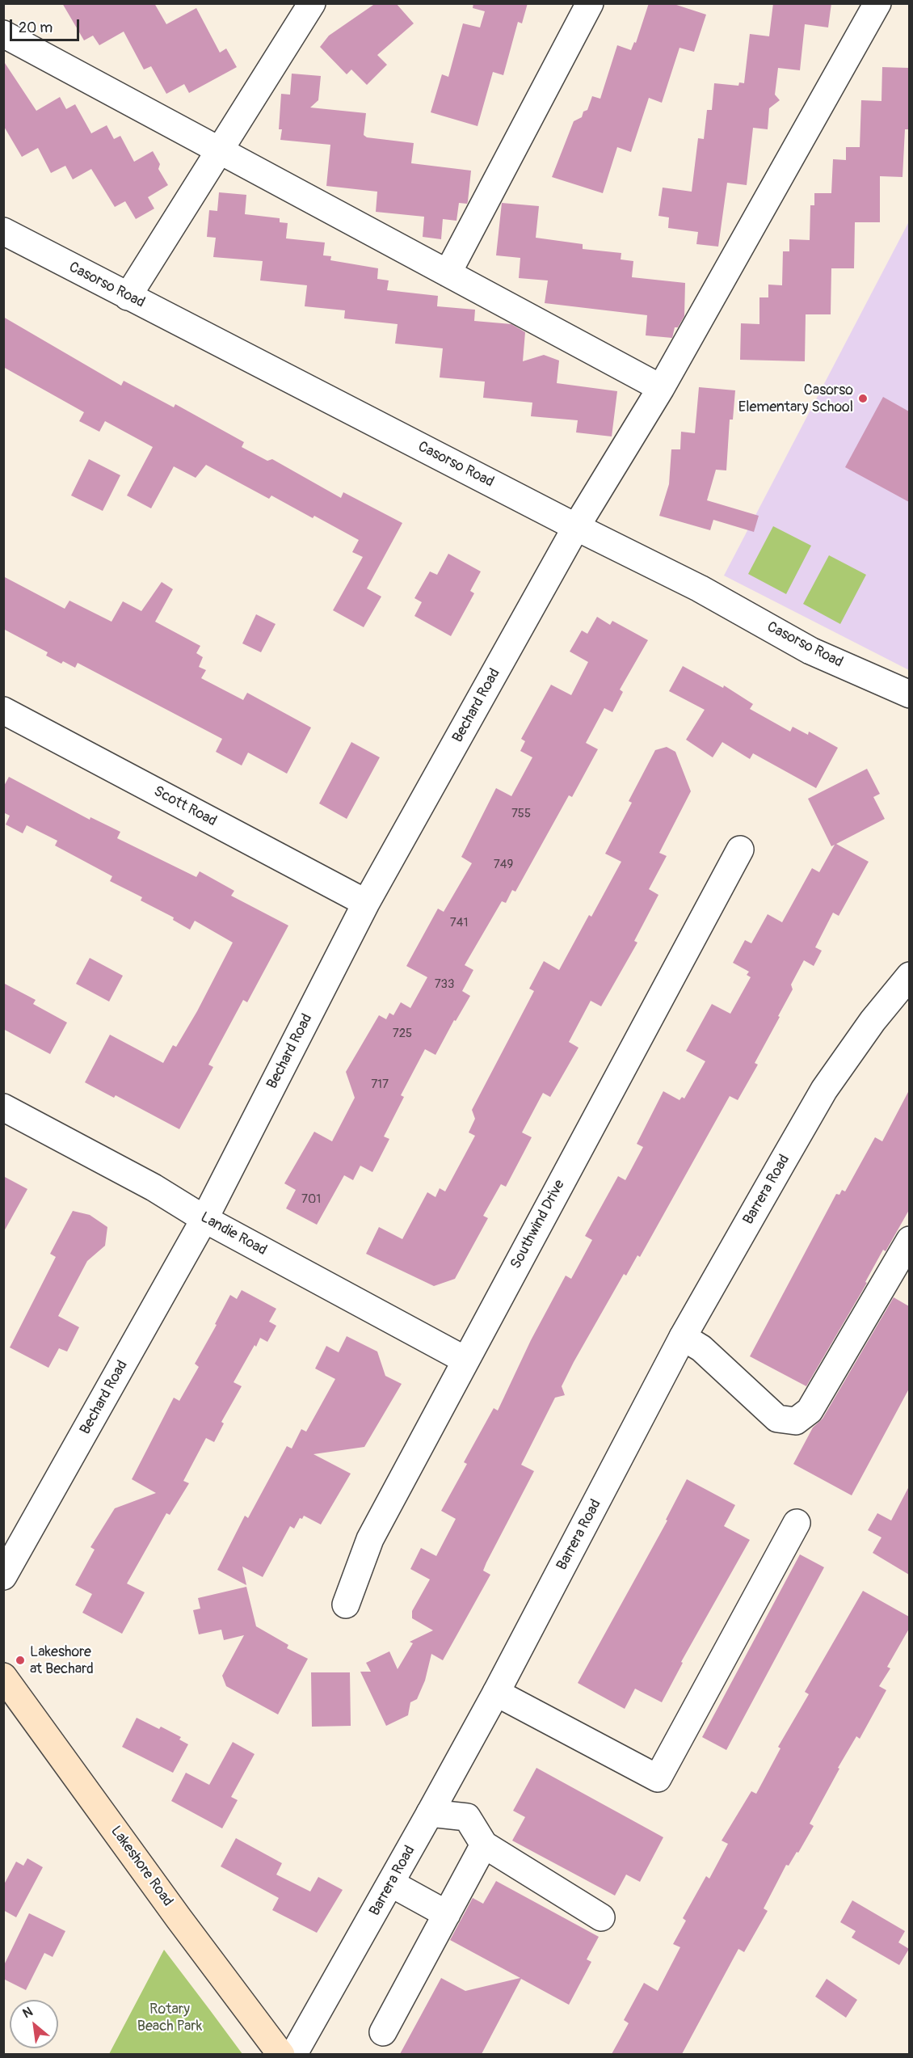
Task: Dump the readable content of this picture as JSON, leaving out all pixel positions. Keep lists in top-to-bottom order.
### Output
{
  "streets": {
    "main road": ["Lakeshore Road"],
    "street": [
      "Casorso Road",
      "Bechard Road",
      "Scott Road",
      "Barrera Road",
      "Southwind Drive",
      "Landie Road"
    ]
  },
  "crossings": [
    ["Casorso Road", "Bechard Road"],
    ["Bechard Road", "Scott Road"],
    ["Bechard Road", "Landie Road"],
    ["Southwind Drive", "Landie Road"]
  ],
  "parks": ["Rotary Beach Park"],
  "places": ["Casorso Elementary School", "Lakeshore at Bechard"],
  "house_numbers": [
    "755",
    "749",
    "741",
    "733",
    "725",
    "717",
    "701"
  ],
  "scale_bar": "20 m",
  "north": "top left"
}
